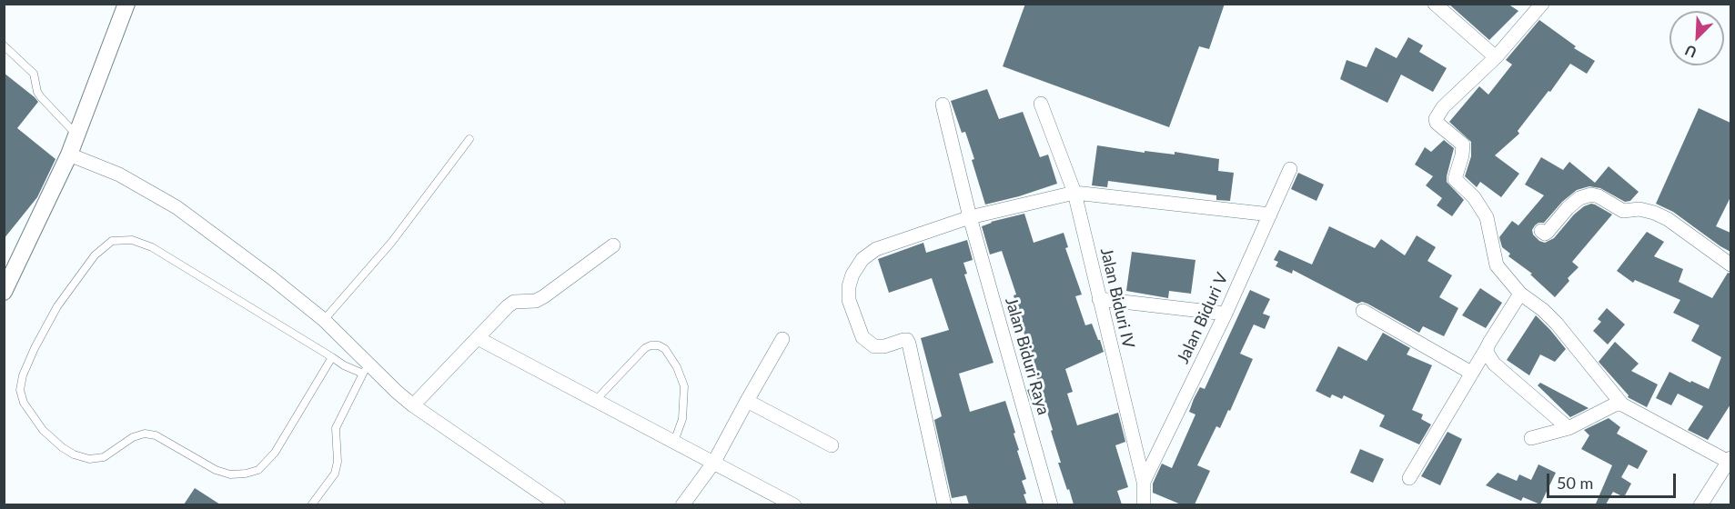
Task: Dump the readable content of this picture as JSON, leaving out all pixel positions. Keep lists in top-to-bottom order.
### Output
{
  "streets": {
    "street": ["Jalan Biduri IV", "Jalan Biduri V", "Jalan Biduri Raya"]
  },
  "crossings": [
    ["Jalan Biduri IV", "Jalan Biduri V"]
  ],
  "scale_bar": "50 m",
  "north": "bottom left"
}
